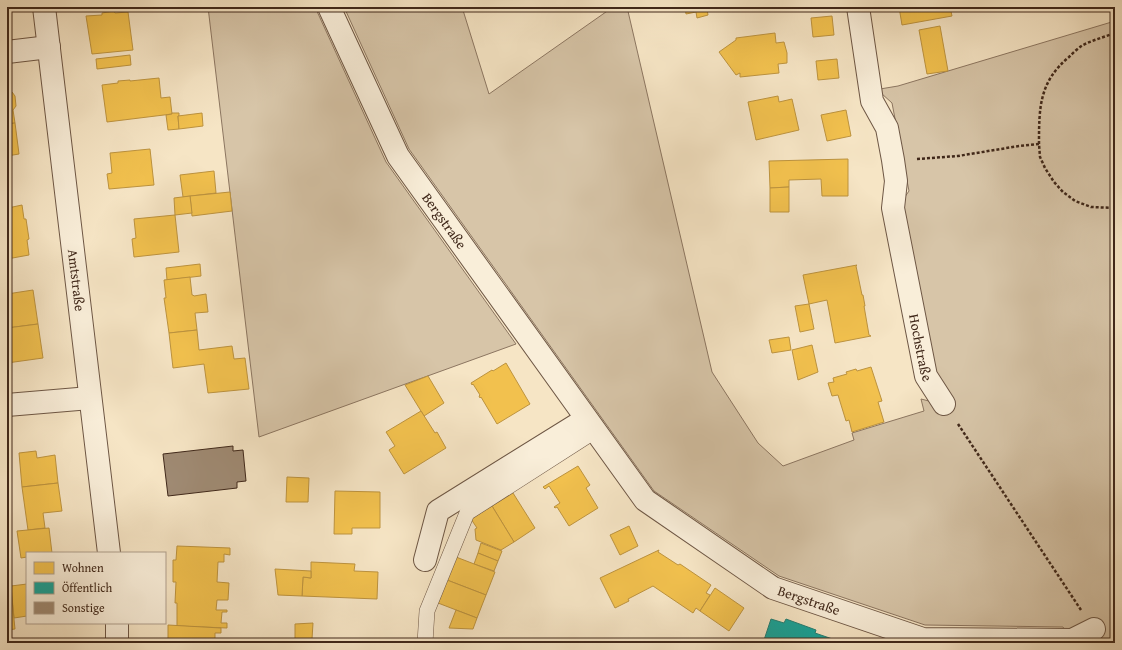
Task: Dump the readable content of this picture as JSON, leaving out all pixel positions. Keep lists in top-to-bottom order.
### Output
{
  "streets": {
    "street": ["Bergstraße", "Amtstraße", "Hochstraße"]
  },
  "legend": ["Wohnen", "Öffentlich", "Sonstige"]
}
